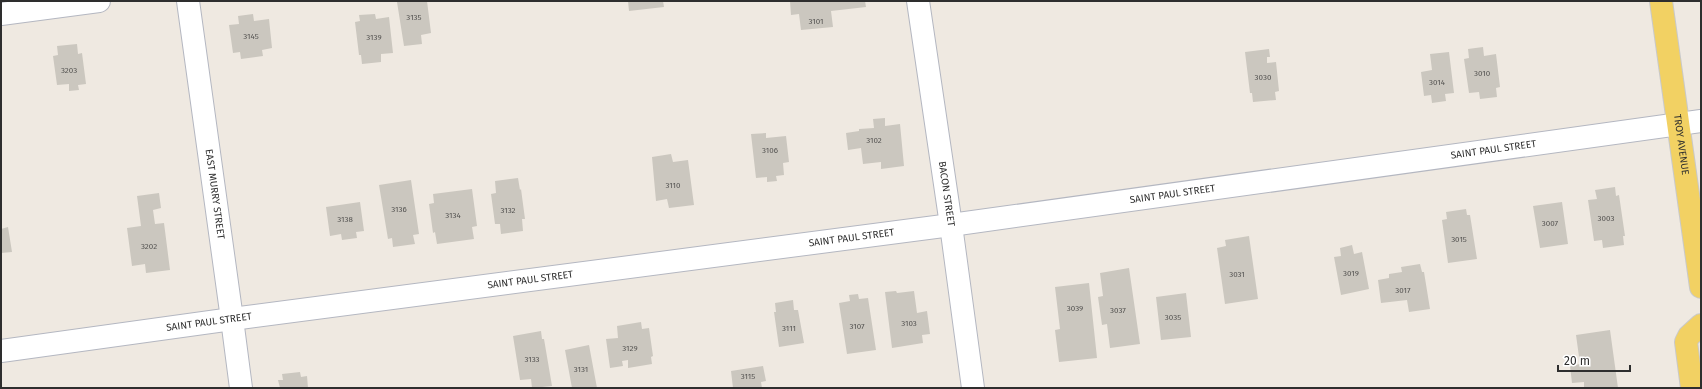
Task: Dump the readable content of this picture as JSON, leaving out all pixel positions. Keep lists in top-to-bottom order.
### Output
{
  "streets": {
    "main road": ["TROY AVENUE"],
    "street": ["SAINT PAUL STREET", "EAST MURRY STREET", "BACON STREET"]
  },
  "crossings": [
    ["TROY AVENUE", "SAINT PAUL STREET"],
    ["SAINT PAUL STREET", "EAST MURRY STREET"],
    ["SAINT PAUL STREET", "BACON STREET"]
  ],
  "house_numbers": [
    "3135",
    "3101",
    "3145",
    "3139",
    "3203",
    "3010",
    "3030",
    "3014",
    "3102",
    "3106",
    "3110",
    "3136",
    "3132",
    "3134",
    "3003",
    "3138",
    "3007",
    "3015",
    "3202",
    "3019",
    "3031",
    "3017",
    "3039",
    "3037",
    "3035",
    "3103",
    "3107",
    "3111",
    "3129",
    "3133",
    "3131",
    "3115"
  ],
  "scale_bar": "20 m"
}
